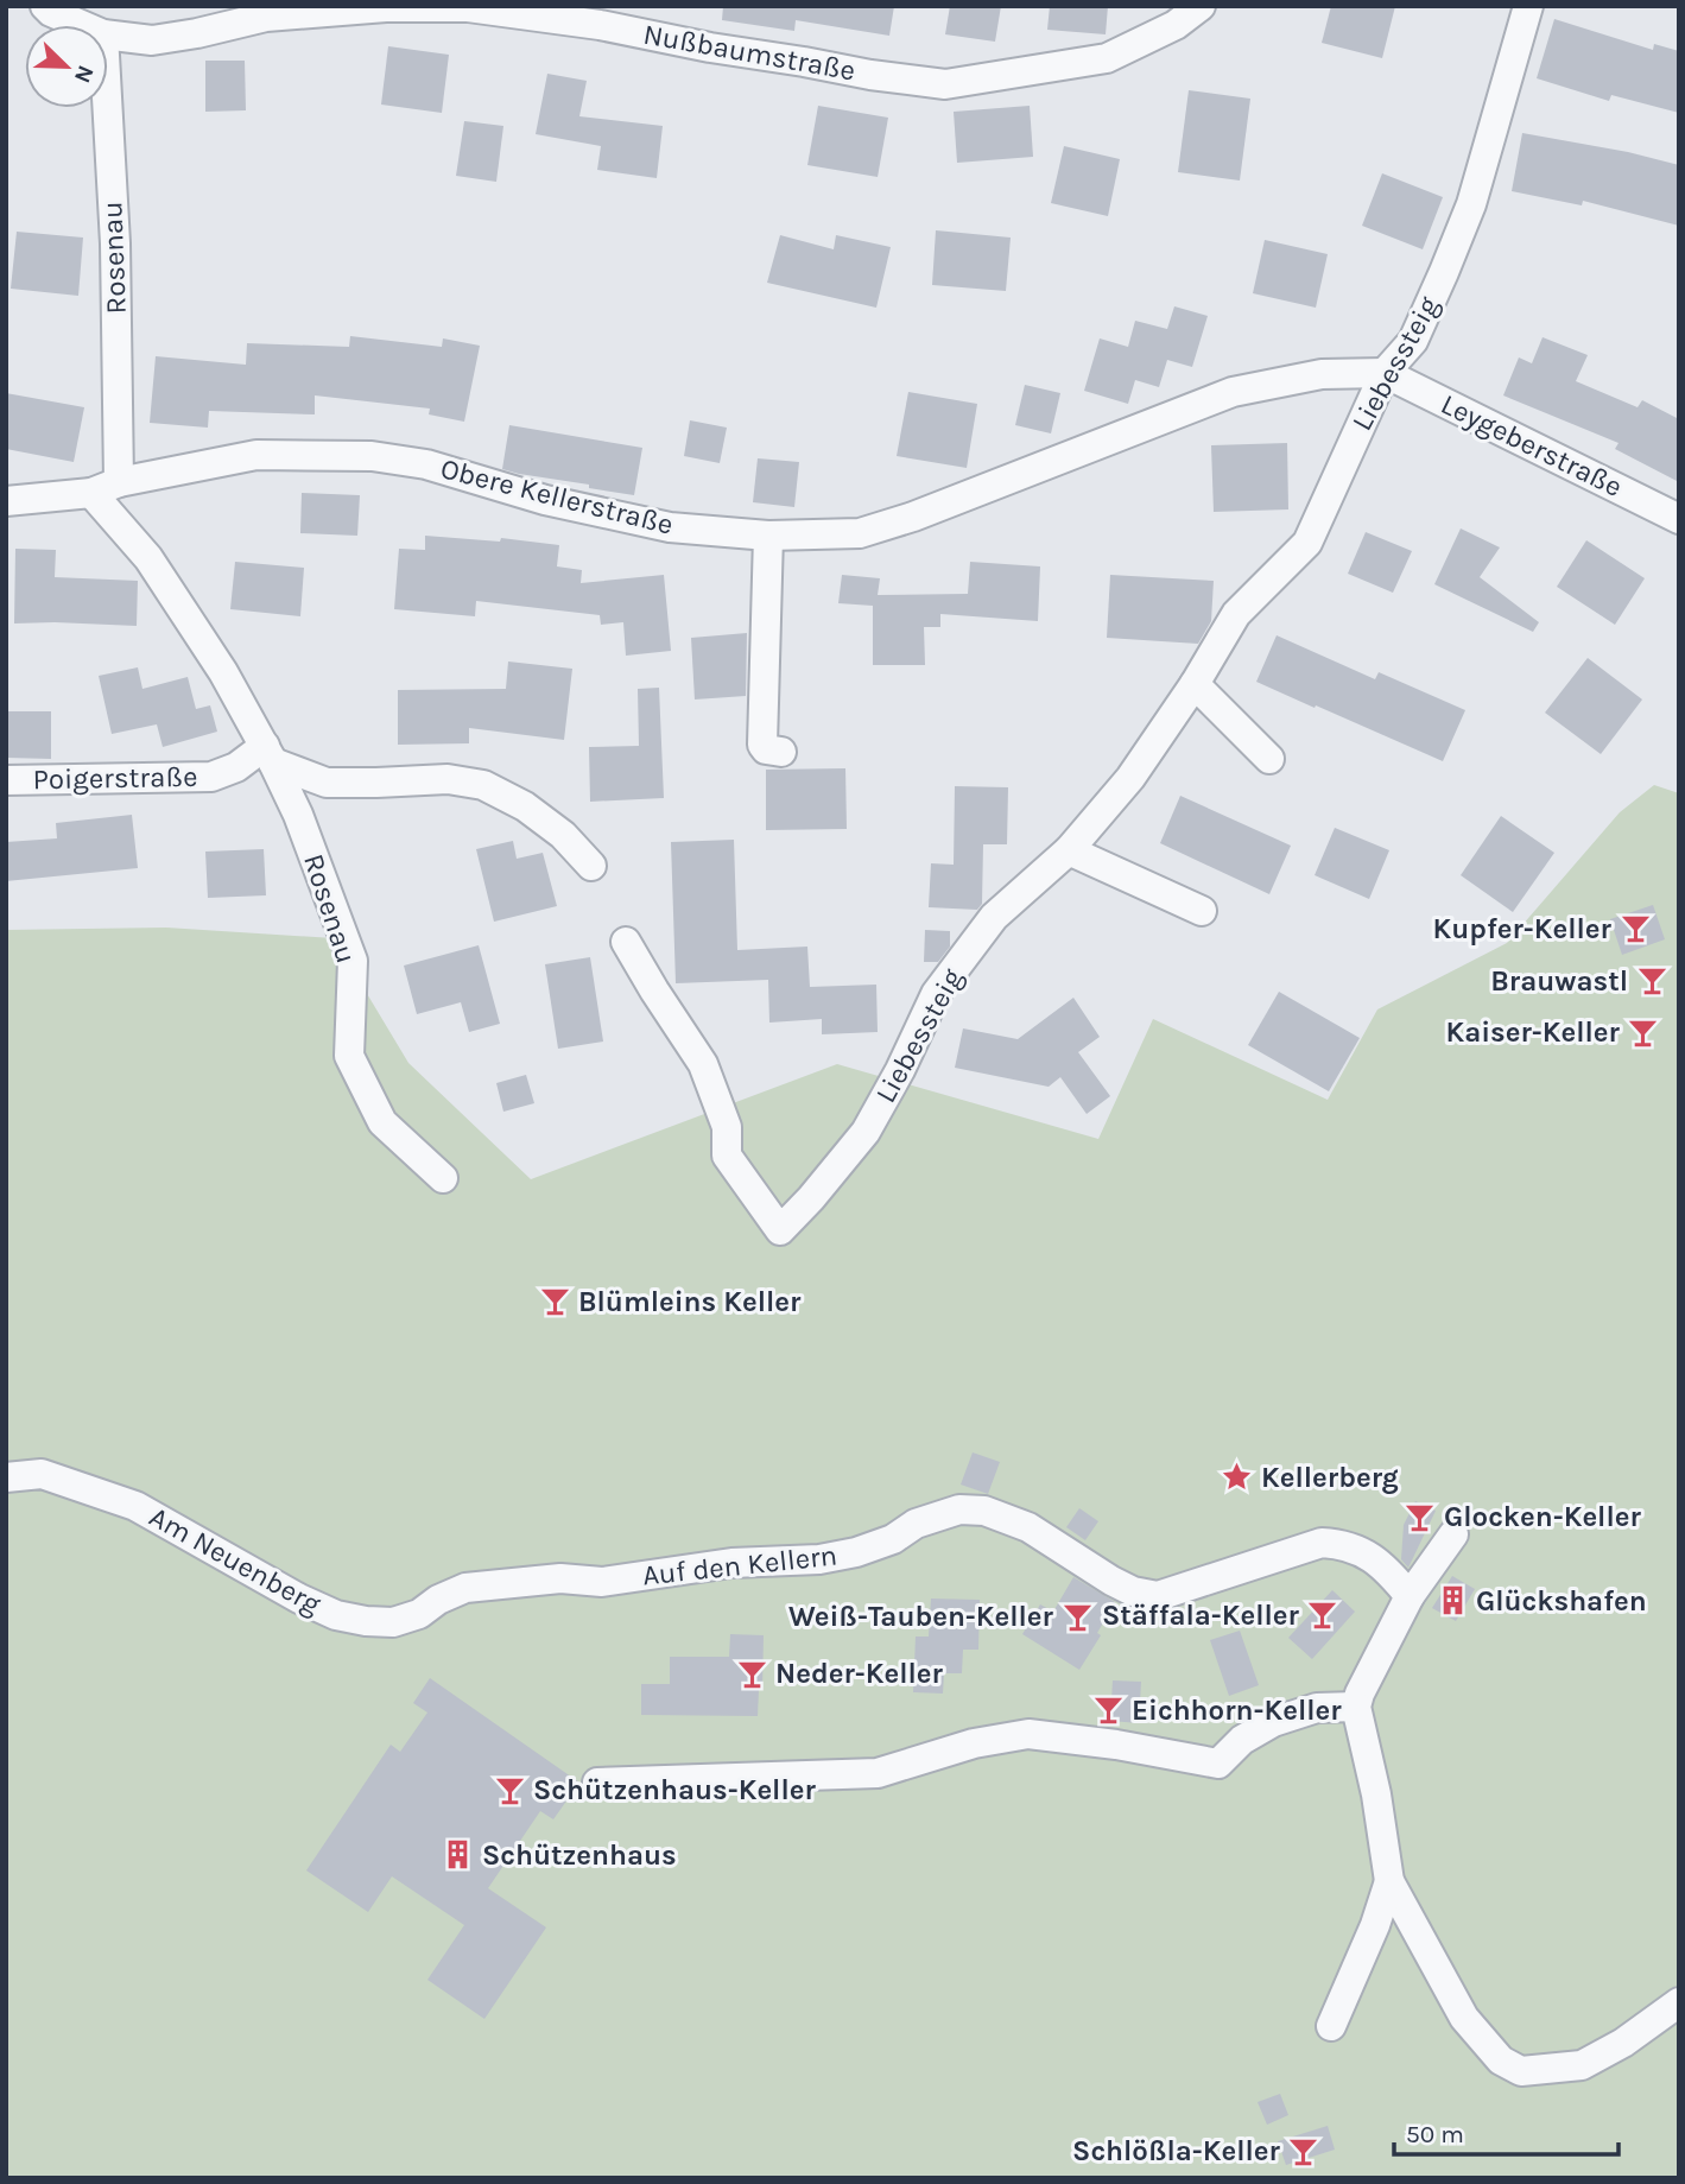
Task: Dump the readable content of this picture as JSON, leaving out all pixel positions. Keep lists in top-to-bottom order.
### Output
{
  "streets": {
    "street": [
      "Nußbaumstraße",
      "Rosenau",
      "Liebessteig",
      "Leygeberstraße",
      "Obere Kellerstraße",
      "Poigerstraße",
      "Am Neuenberg",
      "Auf den Kellern"
    ]
  },
  "crossings": [
    ["Rosenau", "Obere Kellerstraße"],
    ["Rosenau", "Poigerstraße"],
    ["Liebessteig", "Leygeberstraße"],
    ["Liebessteig", "Obere Kellerstraße"],
    ["Leygeberstraße", "Obere Kellerstraße"],
    ["Am Neuenberg", "Auf den Kellern"]
  ],
  "places": {
    "bar": [
      "Kupfer-Keller",
      "Brauwastl",
      "Kaiser-Keller",
      "Blümleins Keller",
      "Glocken-Keller",
      "Stäffala-Keller",
      "Weiß-Tauben-Keller",
      "Neder-Keller",
      "Eichhorn-Keller",
      "Schützenhaus-Keller",
      "Schlößla-Keller"
    ],
    "place": ["Kellerberg"],
    "building": ["Glückshafen", "Schützenhaus"]
  },
  "scale_bar": "50 m",
  "north": "bottom right"
}
